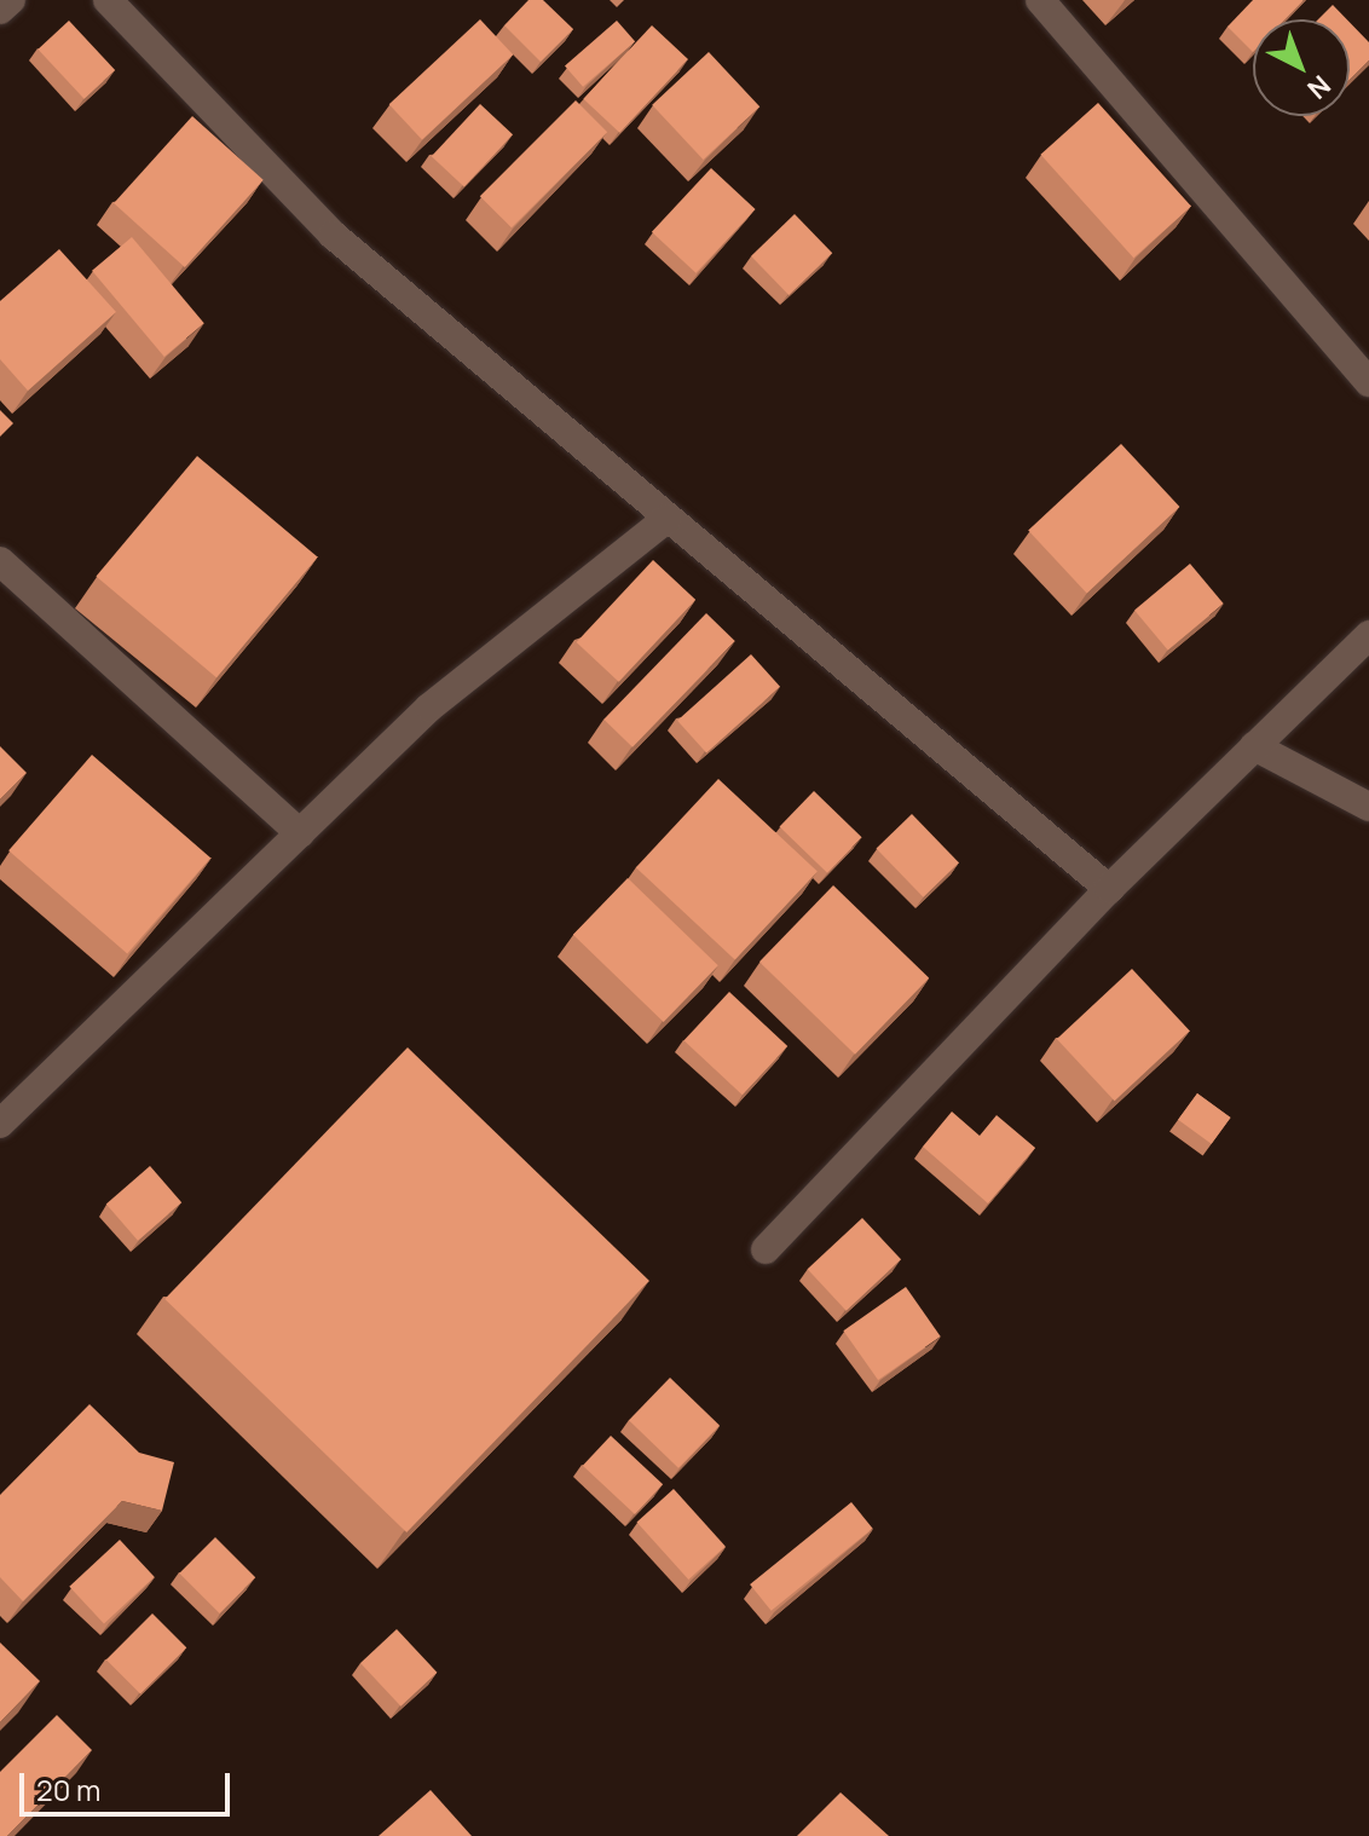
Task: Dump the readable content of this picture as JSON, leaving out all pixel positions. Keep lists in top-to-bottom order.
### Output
{
  "scale_bar": "20 m",
  "north": "bottom right"
}
